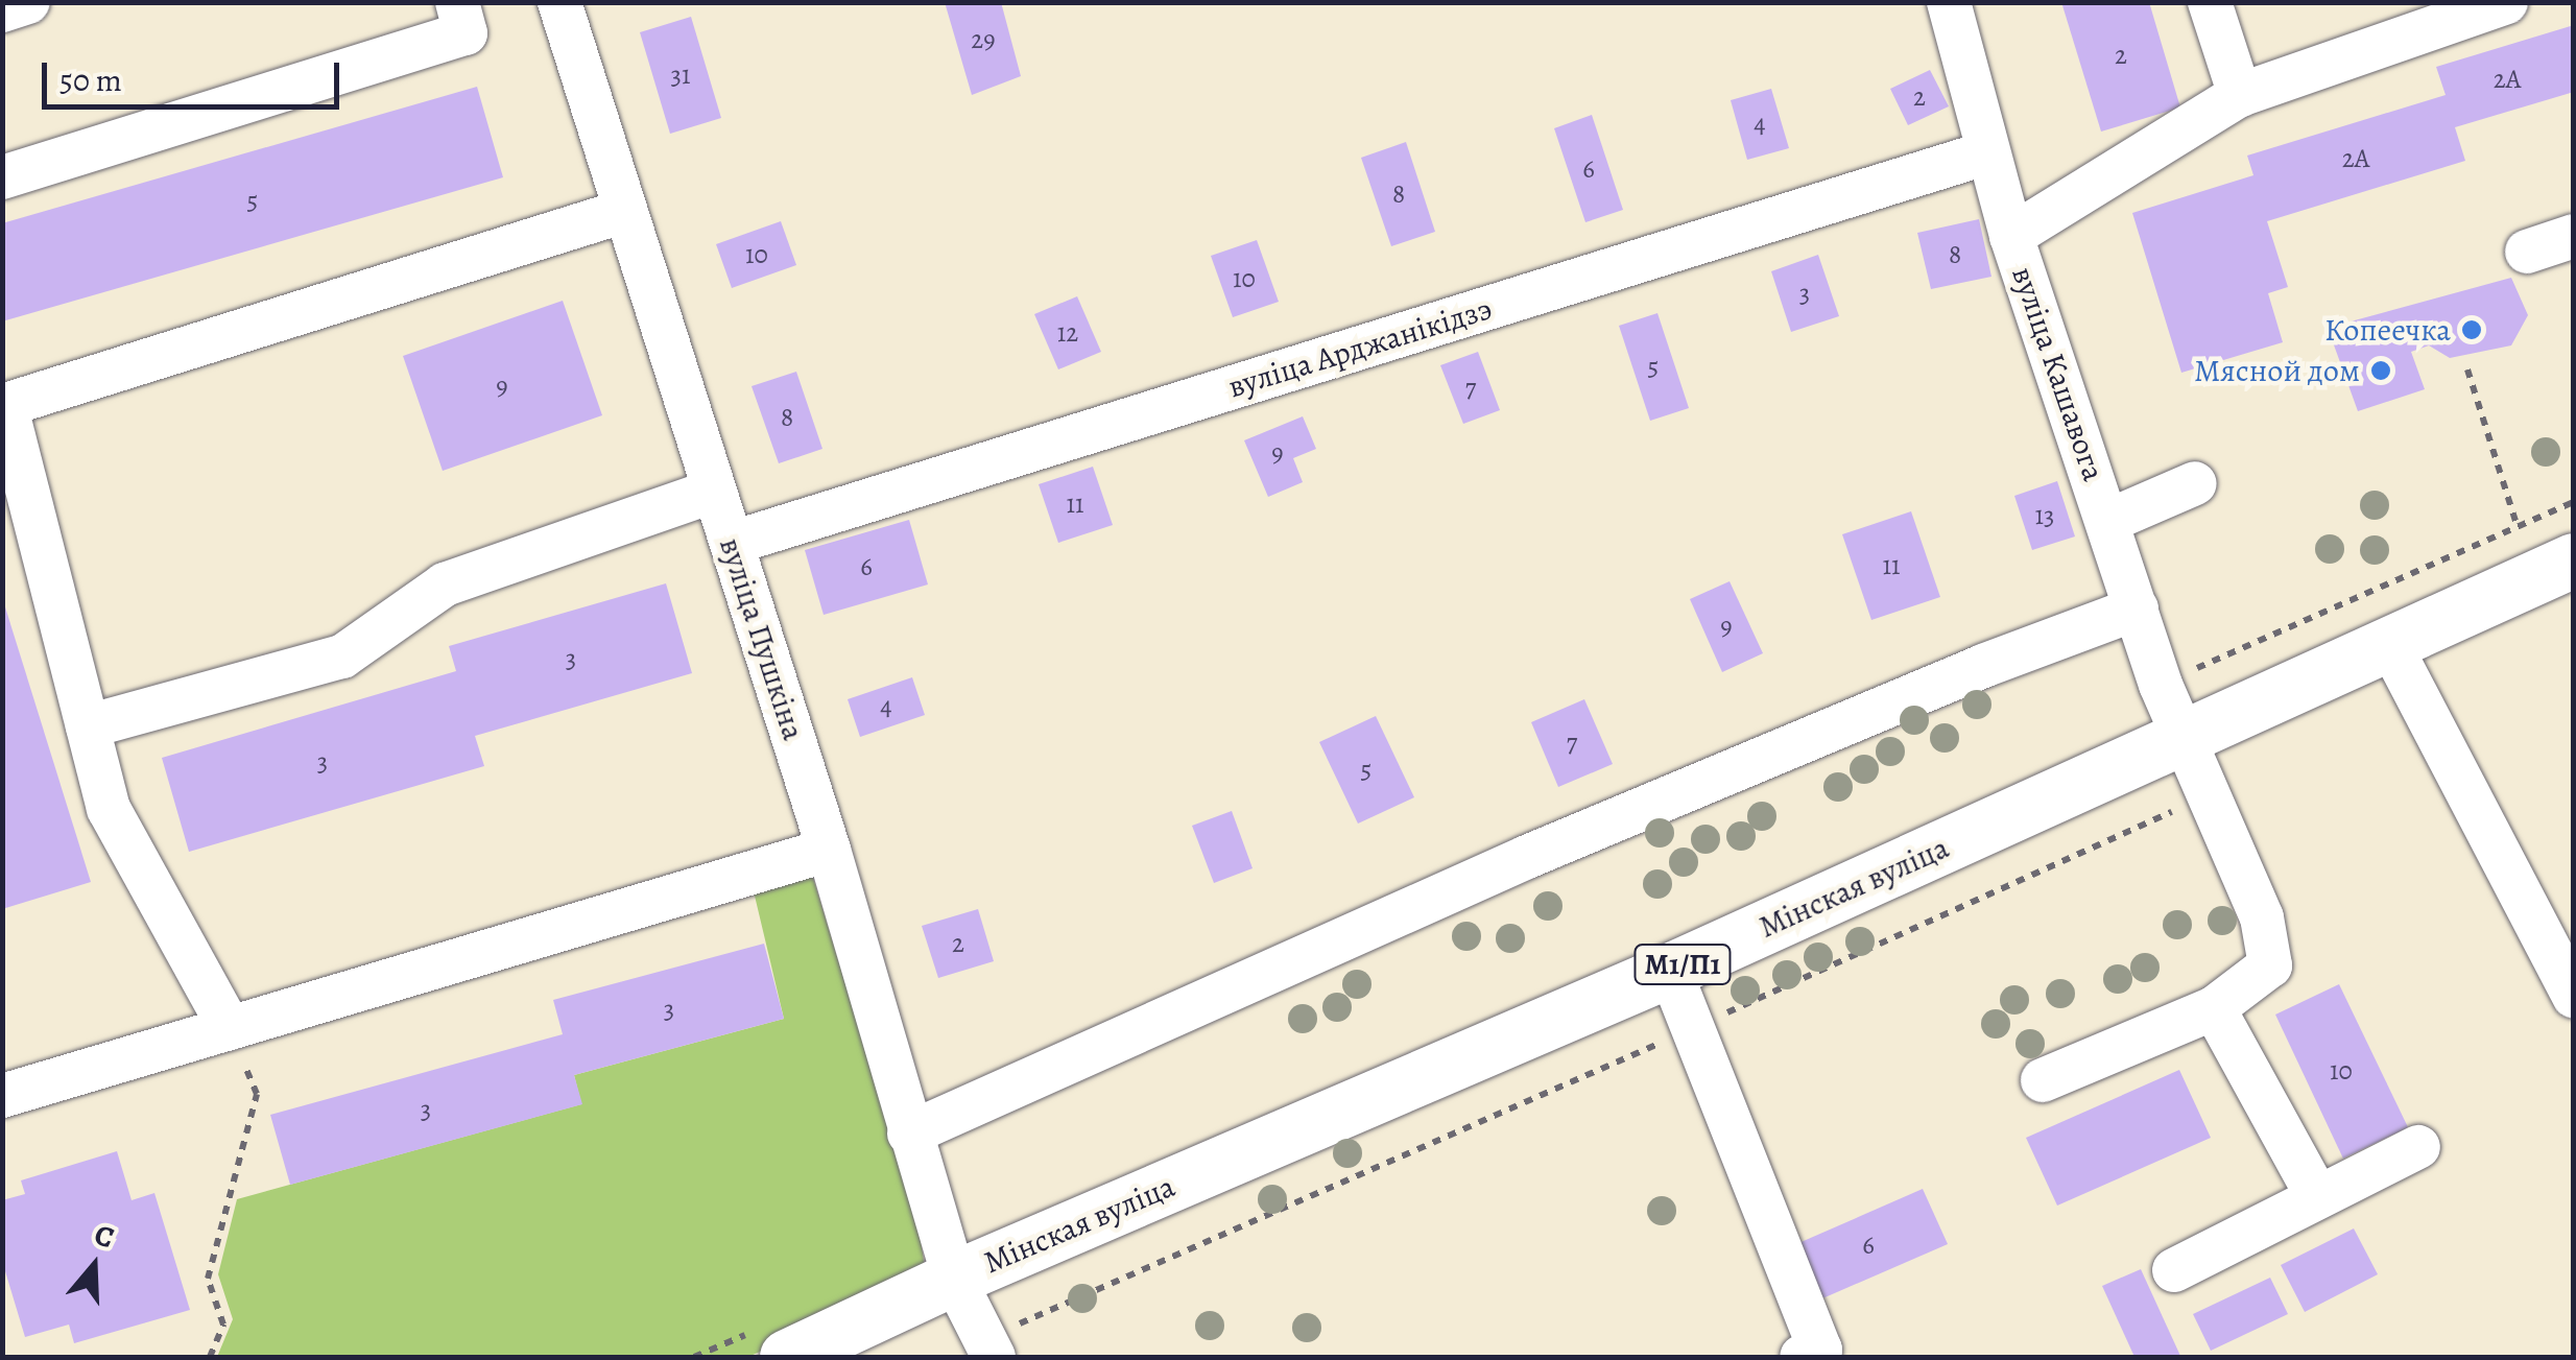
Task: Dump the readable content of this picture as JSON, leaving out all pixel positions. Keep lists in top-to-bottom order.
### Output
{
  "streets": {
    "main road": ["Мінская вуліца", "М1/П1"],
    "street": ["вуліца Арджанікідзэ", "вуліца Кашавога", "вуліца Пушкіна"]
  },
  "crossings": [
    ["вуліца Арджанікідзэ", "вуліца Кашавога"],
    ["вуліца Арджанікідзэ", "вуліца Пушкіна"],
    ["вуліца Кашавога", "Мінская вуліца"],
    ["вуліца Пушкіна", "Мінская вуліца"]
  ],
  "places": ["Копеечка", "Мясной дом"],
  "house_numbers": [
    "29",
    "2",
    "31",
    "2А",
    "2",
    "4",
    "2А",
    "6",
    "8",
    "5",
    "10",
    "8",
    "10",
    "3",
    "12",
    "5",
    "9",
    "7",
    "8",
    "9",
    "11",
    "13",
    "11",
    "6",
    "9",
    "3",
    "4",
    "7",
    "3",
    "5",
    "2",
    "3",
    "10",
    "3",
    "6"
  ],
  "scale_bar": "50 m",
  "north": "top"
}
